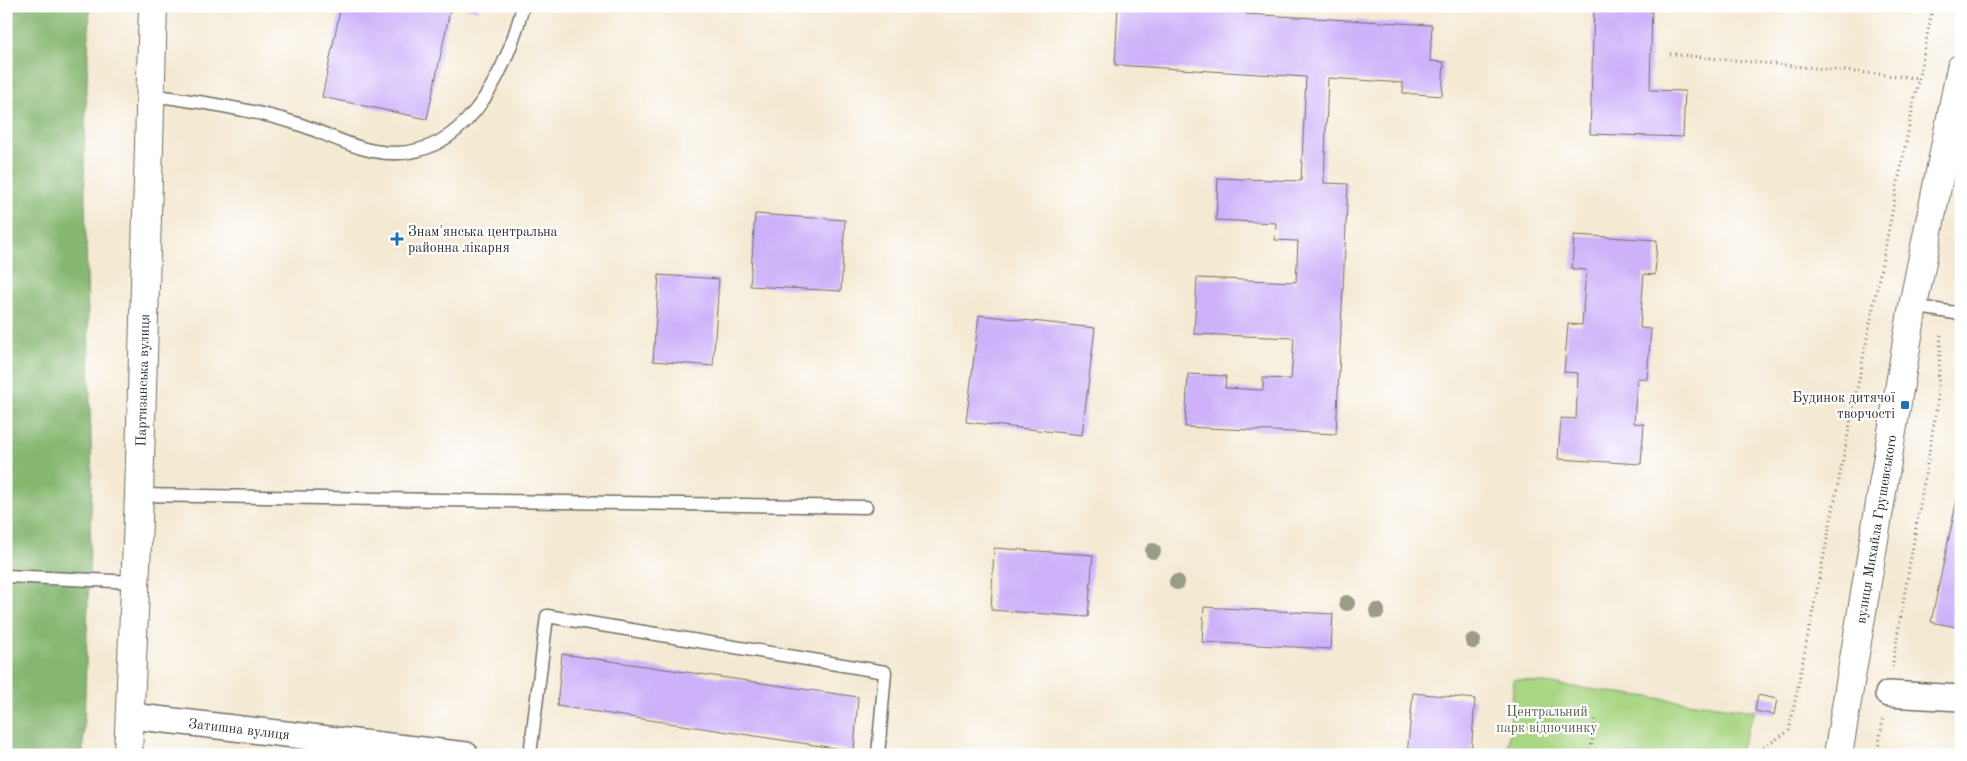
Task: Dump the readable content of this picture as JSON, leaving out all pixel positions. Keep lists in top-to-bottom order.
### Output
{
  "streets": {
    "street": ["Партизанська вулиця", "вулиця Михайла Грушевського", "Затишна вулиця"]
  },
  "crossings": [
    ["Партизанська вулиця", "Затишна вулиця"]
  ],
  "parks": ["Центральний парк відпочинку"],
  "places": {
    "health": ["Знам'янська центральна районна лікарня"],
    "transit": ["Будинок дитячої творчості"]
  }
}
